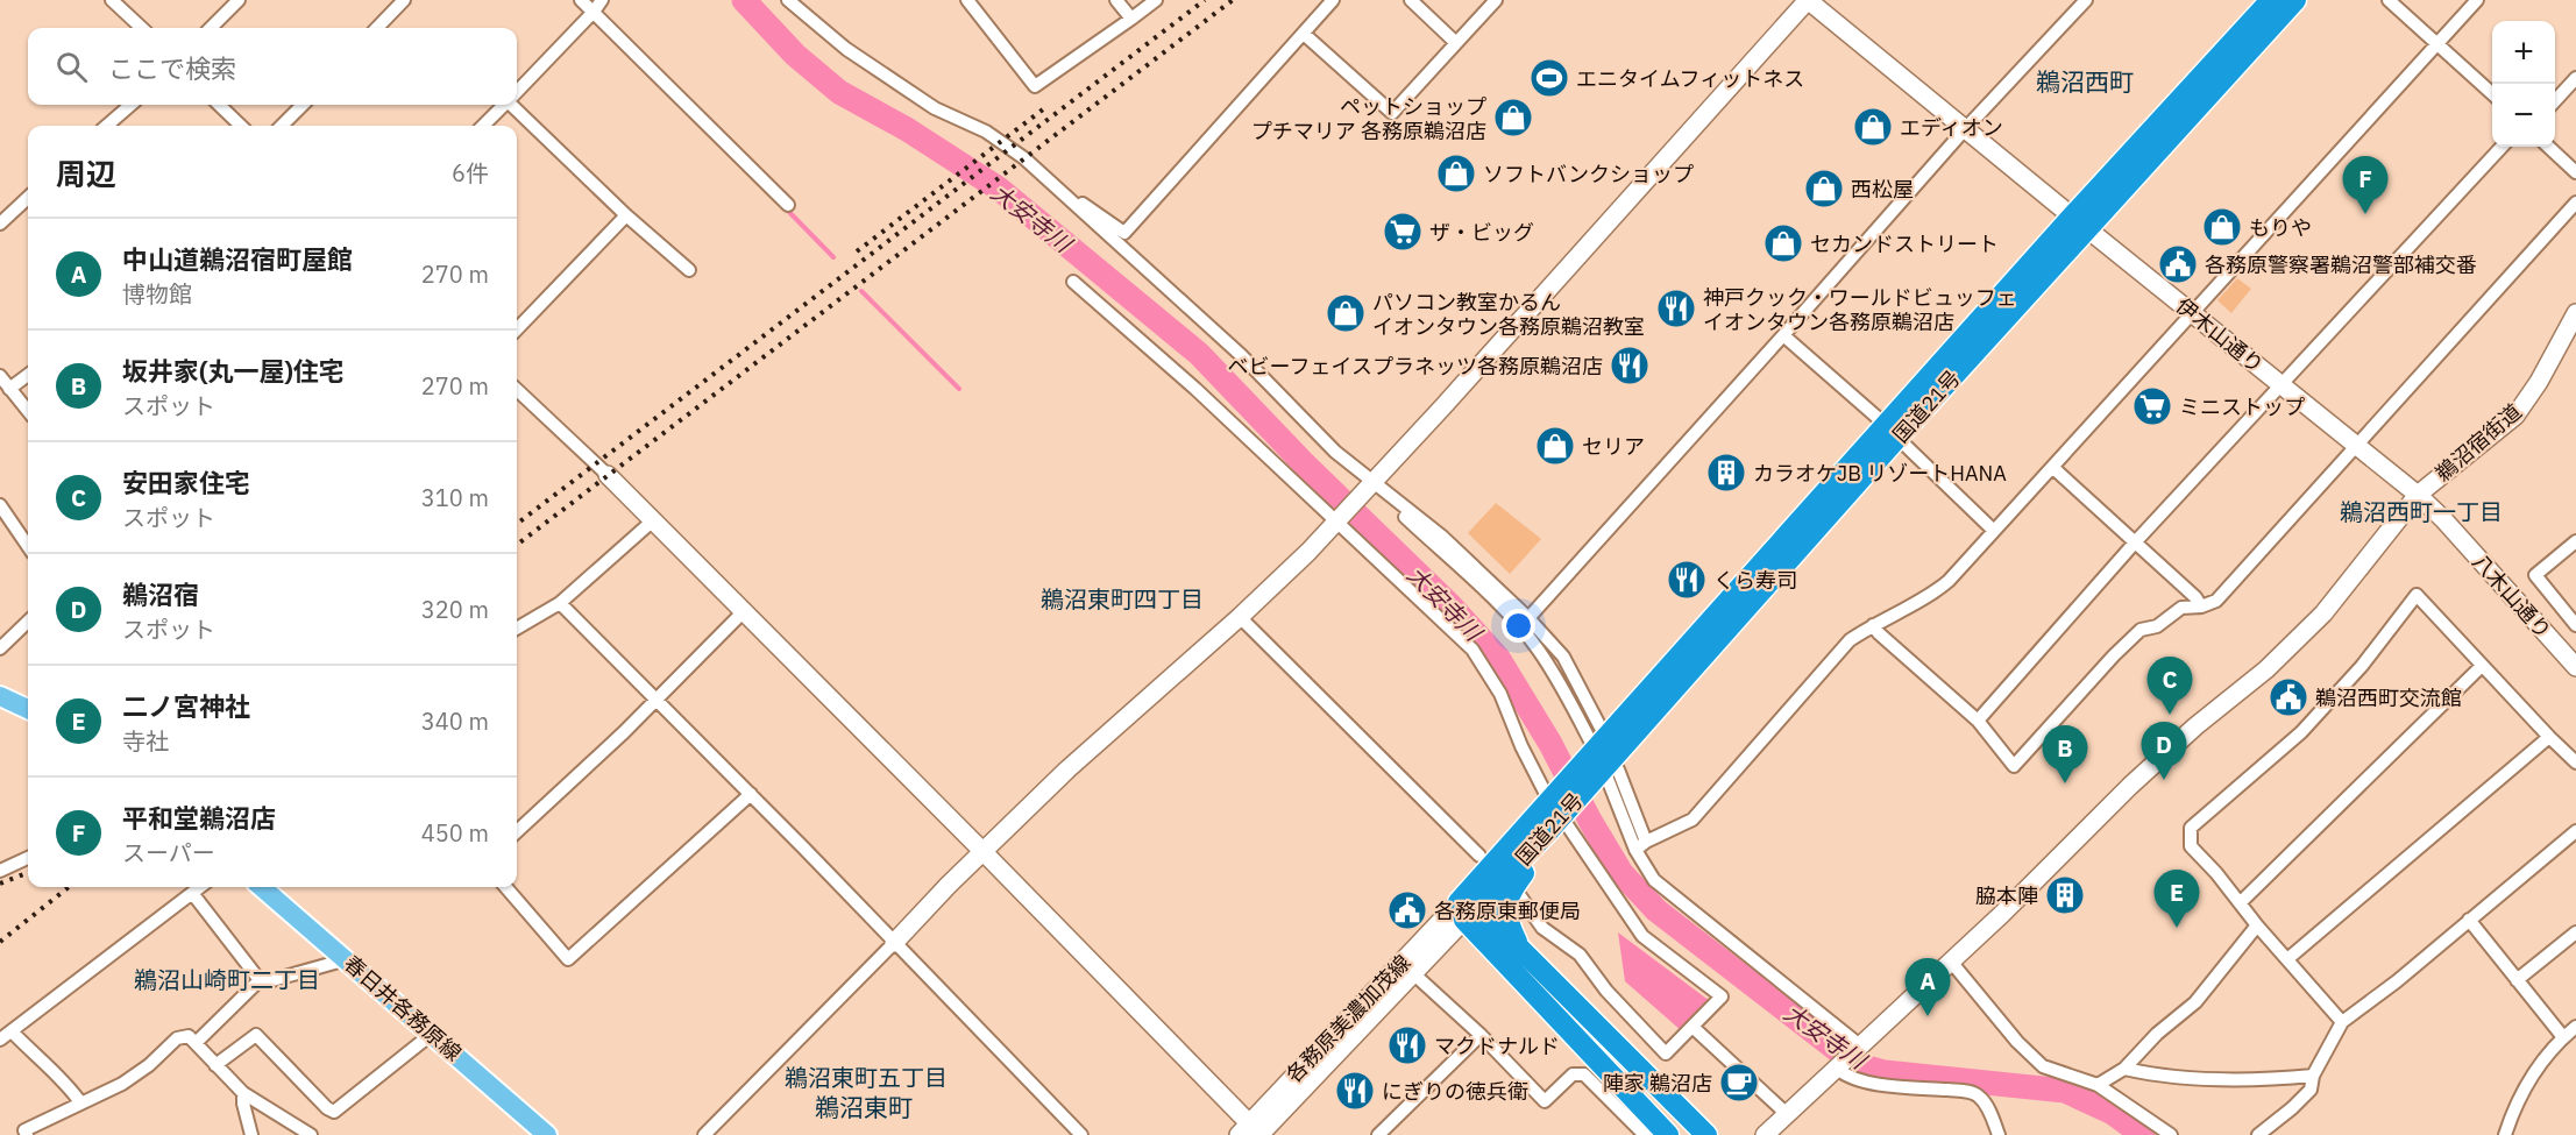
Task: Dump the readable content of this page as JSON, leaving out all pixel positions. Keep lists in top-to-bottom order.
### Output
{
  "streets": {
    "highway": ["国道21号"],
    "main road": ["春日井各務原線"],
    "street": [
      "伊木山通り",
      "鵜沼宿街道",
      "八木山通り",
      "各務原美濃加茂線"
    ]
  },
  "crossings": [
    ["伊木山通り", "国道21号"],
    ["伊木山通り", "鵜沼宿街道"],
    ["伊木山通り", "八木山通り"],
    ["国道21号", "各務原美濃加茂線"],
    ["鵜沼宿街道", "八木山通り"]
  ],
  "districts": [
    "鵜沼西町",
    "鵜沼西町一丁目",
    "鵜沼東町四丁目",
    "鵜沼山崎町二丁目",
    "鵜沼東町五丁目",
    "鵜沼東町"
  ],
  "water": ["大安寺川"],
  "places": {
    "sports": ["エニタイムフィットネス"],
    "shop": [
      "ペットショップ プチマリア 各務原鵜沼店",
      "エディオン",
      "ソフトバンクショップ",
      "西松屋",
      "もりや",
      "セカンドストリート",
      "パソコン教室かるん イオンタウン各務原鵜沼教室",
      "セリア"
    ],
    "supermarket": ["ザ・ビッグ", "ミニストップ"],
    "public building": ["各務原警察署鵜沼警部補交番", "鵜沼西町交流館", "各務原東郵便局"],
    "restaurant": [
      "神戸クック・ワールドビュッフェ イオンタウン各務原鵜沼店",
      "ベビーフェイスプラネッツ各務原鵜沼店",
      "くら寿司",
      "マクドナルド",
      "にぎりの徳兵衛"
    ],
    "building": ["カラオケJB リゾートHANA", "脇本陣"],
    "cafe": ["陣家 鵜沼店"]
  },
  "page": {
    "map_buttons": ["+", "−"],
    "search": "ここで検索",
    "heading": ["周辺", "6件"],
    "pins": [
      "F",
      "C",
      "D",
      "B",
      "E",
      "A"
    ],
    "list": [
      {
        "mark": "A",
        "name": "中山道鵜沼宿町屋館",
        "note": "博物館",
        "value": "270 m"
      },
      {
        "mark": "B",
        "name": "坂井家(丸一屋)住宅",
        "note": "スポット",
        "value": "270 m"
      },
      {
        "mark": "C",
        "name": "安田家住宅",
        "note": "スポット",
        "value": "310 m"
      },
      {
        "mark": "D",
        "name": "鵜沼宿",
        "note": "スポット",
        "value": "320 m"
      },
      {
        "mark": "E",
        "name": "二ノ宮神社",
        "note": "寺社",
        "value": "340 m"
      },
      {
        "mark": "F",
        "name": "平和堂鵜沼店",
        "note": "スーパー",
        "value": "450 m"
      }
    ]
  }
}
